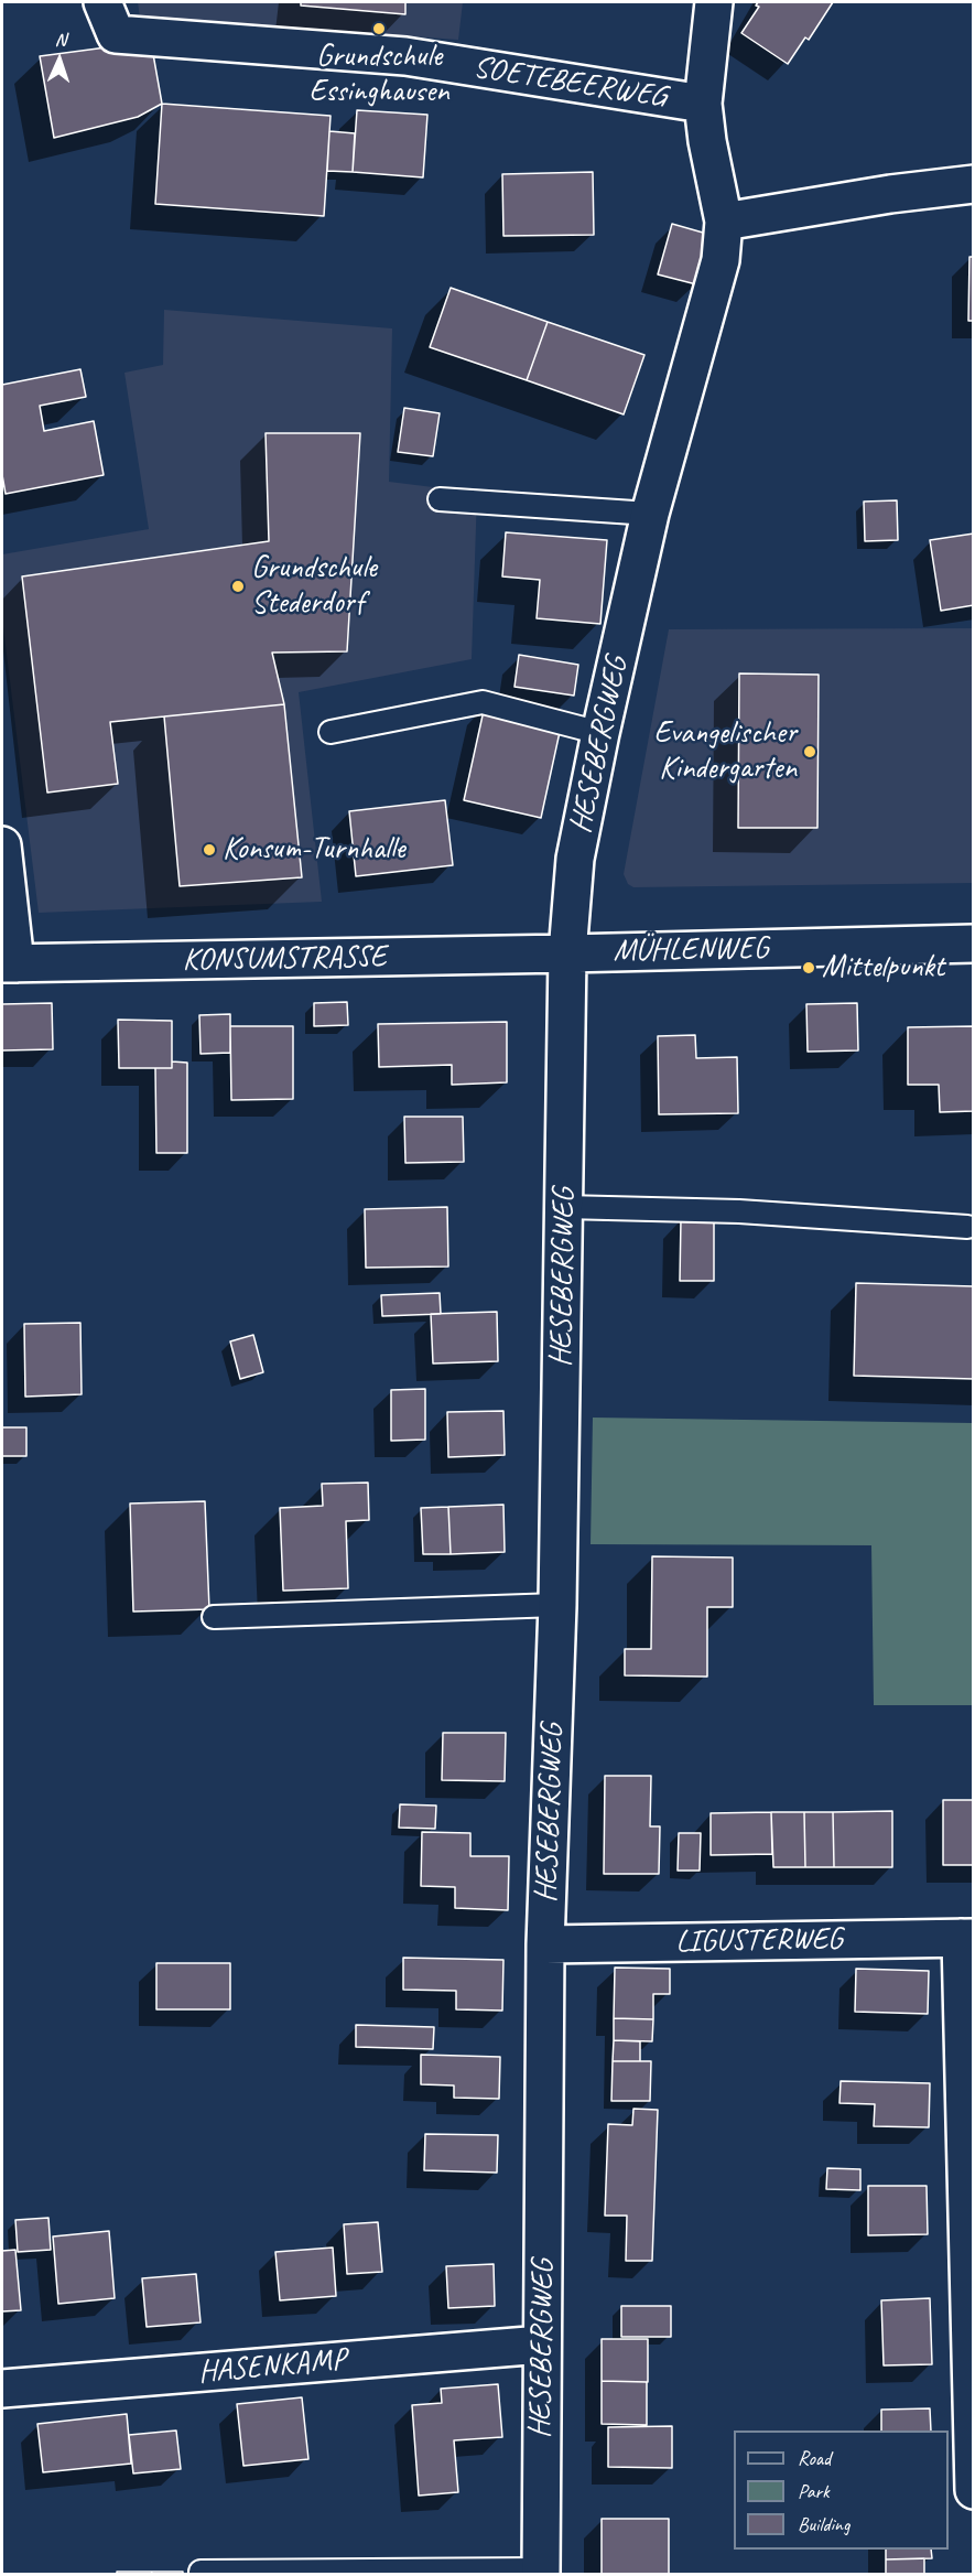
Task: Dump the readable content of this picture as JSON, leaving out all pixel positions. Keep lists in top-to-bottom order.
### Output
{
  "streets": {
    "street": [
      "SOETEBEERWEG",
      "HESEBERGWEG",
      "MÜHLENWEG",
      "KONSUMSTRASSE",
      "LIGUSTERWEG",
      "HASENKAMP"
    ]
  },
  "crossings": [
    ["SOETEBEERWEG", "HESEBERGWEG"],
    ["HESEBERGWEG", "MÜHLENWEG"],
    ["HESEBERGWEG", "KONSUMSTRASSE"],
    ["HESEBERGWEG", "LIGUSTERWEG"],
    ["HESEBERGWEG", "HASENKAMP"],
    ["MÜHLENWEG", "KONSUMSTRASSE"]
  ],
  "places": [
    "Grundschule Essinghausen",
    "Grundschule Stederdorf",
    "Evangelischer Kindergarten",
    "Konsum-Turnhalle",
    "Mittelpunkt"
  ],
  "legend": ["Road", "Park", "Building"],
  "north": "top"
}
